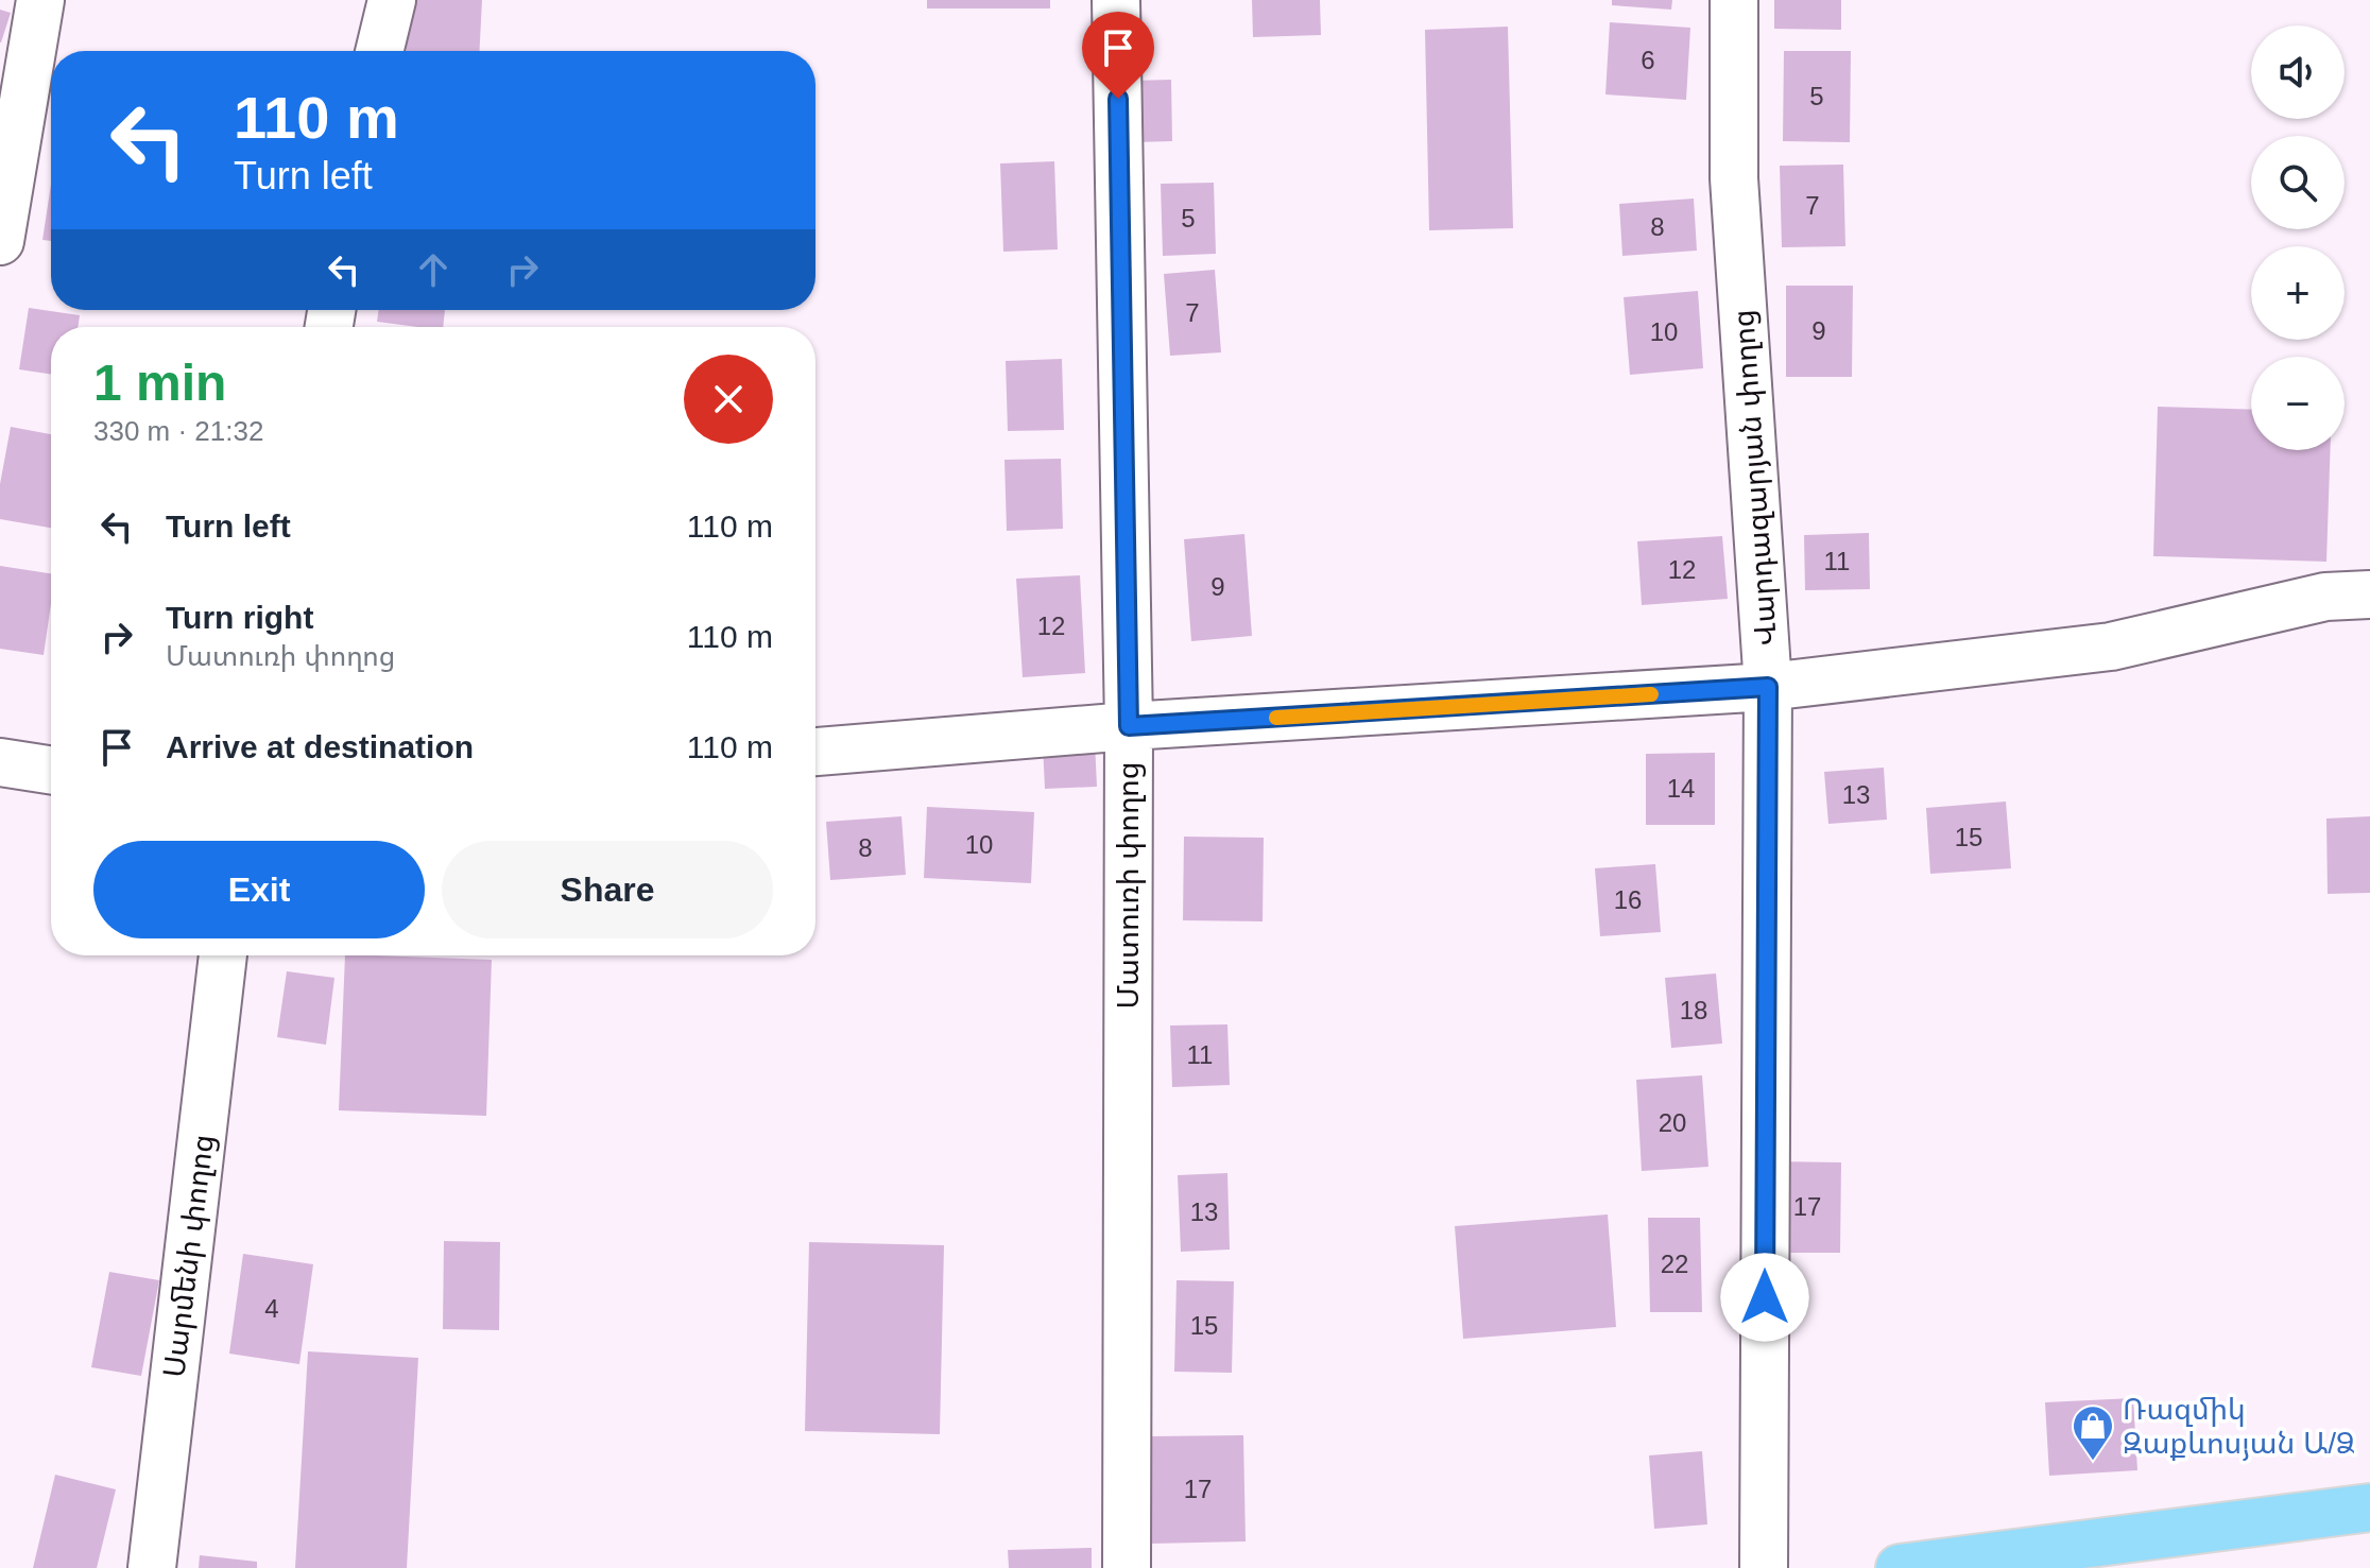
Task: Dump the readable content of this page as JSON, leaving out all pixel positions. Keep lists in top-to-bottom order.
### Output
{
  "streets": {
    "street": ["Վարդազարյան փողոց", "Մատուռի փողոց", "Սարմենի փողոց"]
  },
  "places": {
    "shop": ["Ռազմիկ Զաքևոսյան Ա/Ձ"]
  },
  "house_numbers": [
    "6",
    "5",
    "7",
    "5",
    "8",
    "7",
    "9",
    "10",
    "11",
    "12",
    "9",
    "12",
    "14",
    "13",
    "15",
    "10",
    "8",
    "16",
    "18",
    "11",
    "20",
    "17",
    "13",
    "22",
    "4",
    "15",
    "17"
  ],
  "page": {
    "map_buttons": ["+", "−"],
    "turn": ["110 m", "Turn left"],
    "heading": ["1 min", "330 m · 21:32"],
    "list": [
      {
        "name": "Turn left",
        "value": "110 m"
      },
      {
        "name": "Turn right",
        "note": "Մատուռի փողոց",
        "value": "110 m"
      },
      {
        "name": "Arrive at destination",
        "value": "110 m"
      }
    ],
    "buttons": ["Exit", "Share"]
  }
}
